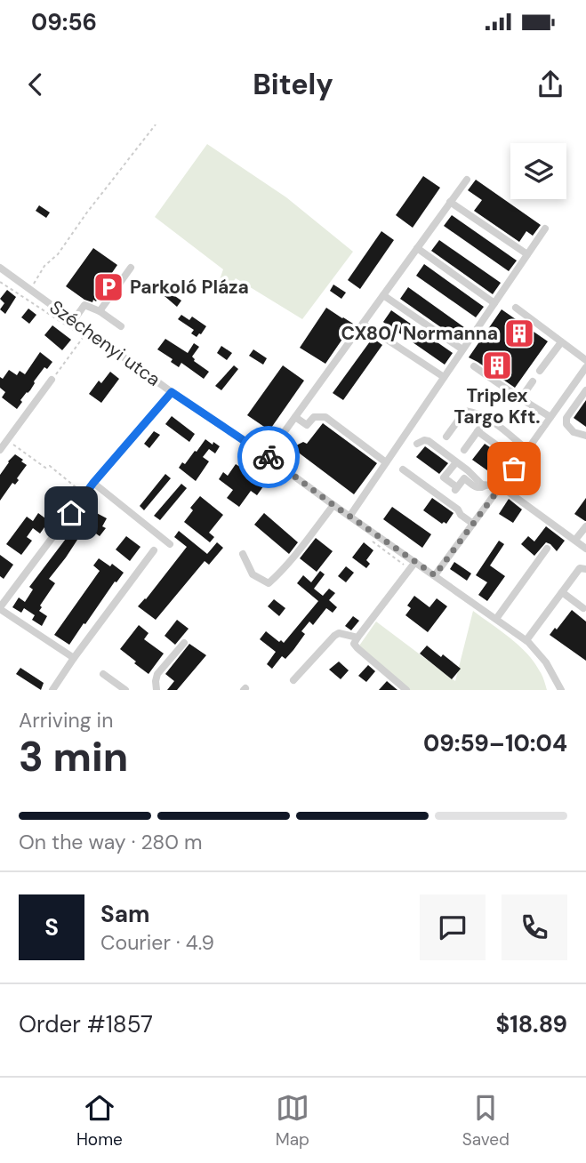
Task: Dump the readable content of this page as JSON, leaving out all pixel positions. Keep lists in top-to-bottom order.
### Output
{
  "streets": {
    "street": ["Széchenyi utca"]
  },
  "places": {
    "parking": ["Parkoló Pláza"],
    "building": ["CX80/ Normanna", "Triplex Targo Kft."]
  },
  "page": {
    "status": "09:56",
    "header": "Bitely",
    "heading": ["3 min", "Arriving in", "09:59–10:04"],
    "panel": [
      "Sam",
      "Courier · 4.9",
      "Order #1857",
      "$18.89"
    ],
    "bar": "On the way · 280 m",
    "round": "S",
    "tabs": ["Home", "Map", "Saved"]
  }
}
